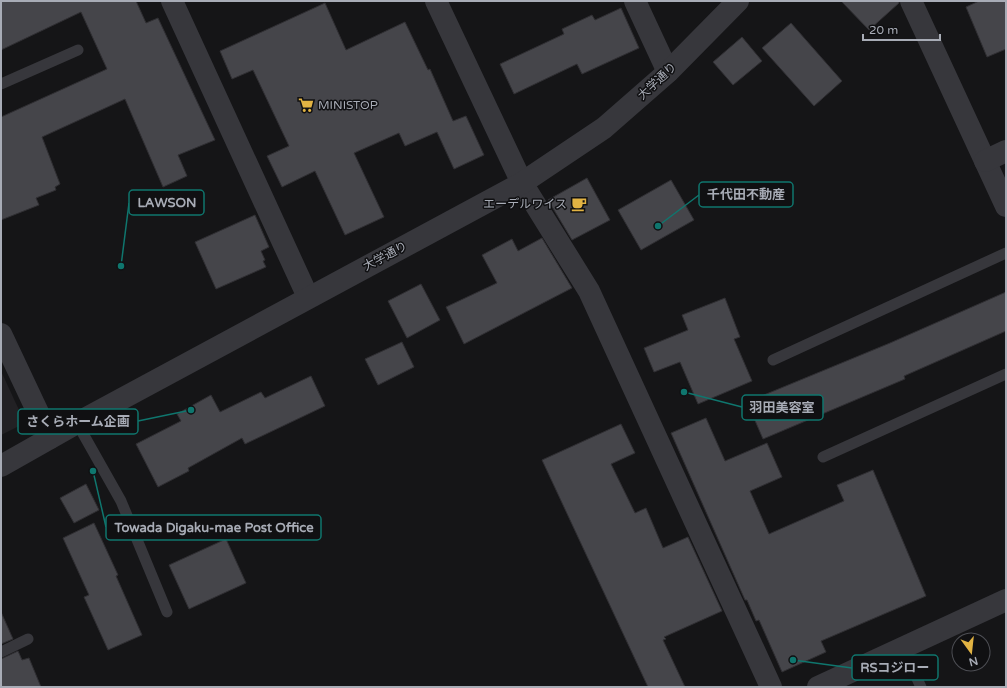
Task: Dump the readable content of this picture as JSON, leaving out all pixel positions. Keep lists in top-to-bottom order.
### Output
{
  "streets": {
    "street": ["大学通り"]
  },
  "places": {
    "supermarket": ["MINISTOP"],
    "cafe": ["エーデルワイス"],
    "other": [
      "千代田不動産",
      "LAWSON",
      "羽田美容室",
      "さくらホーム企画",
      "Towada Digaku-mae Post Office",
      "RSコジロー"
    ]
  },
  "scale_bar": "20 m",
  "north": "bottom"
}
